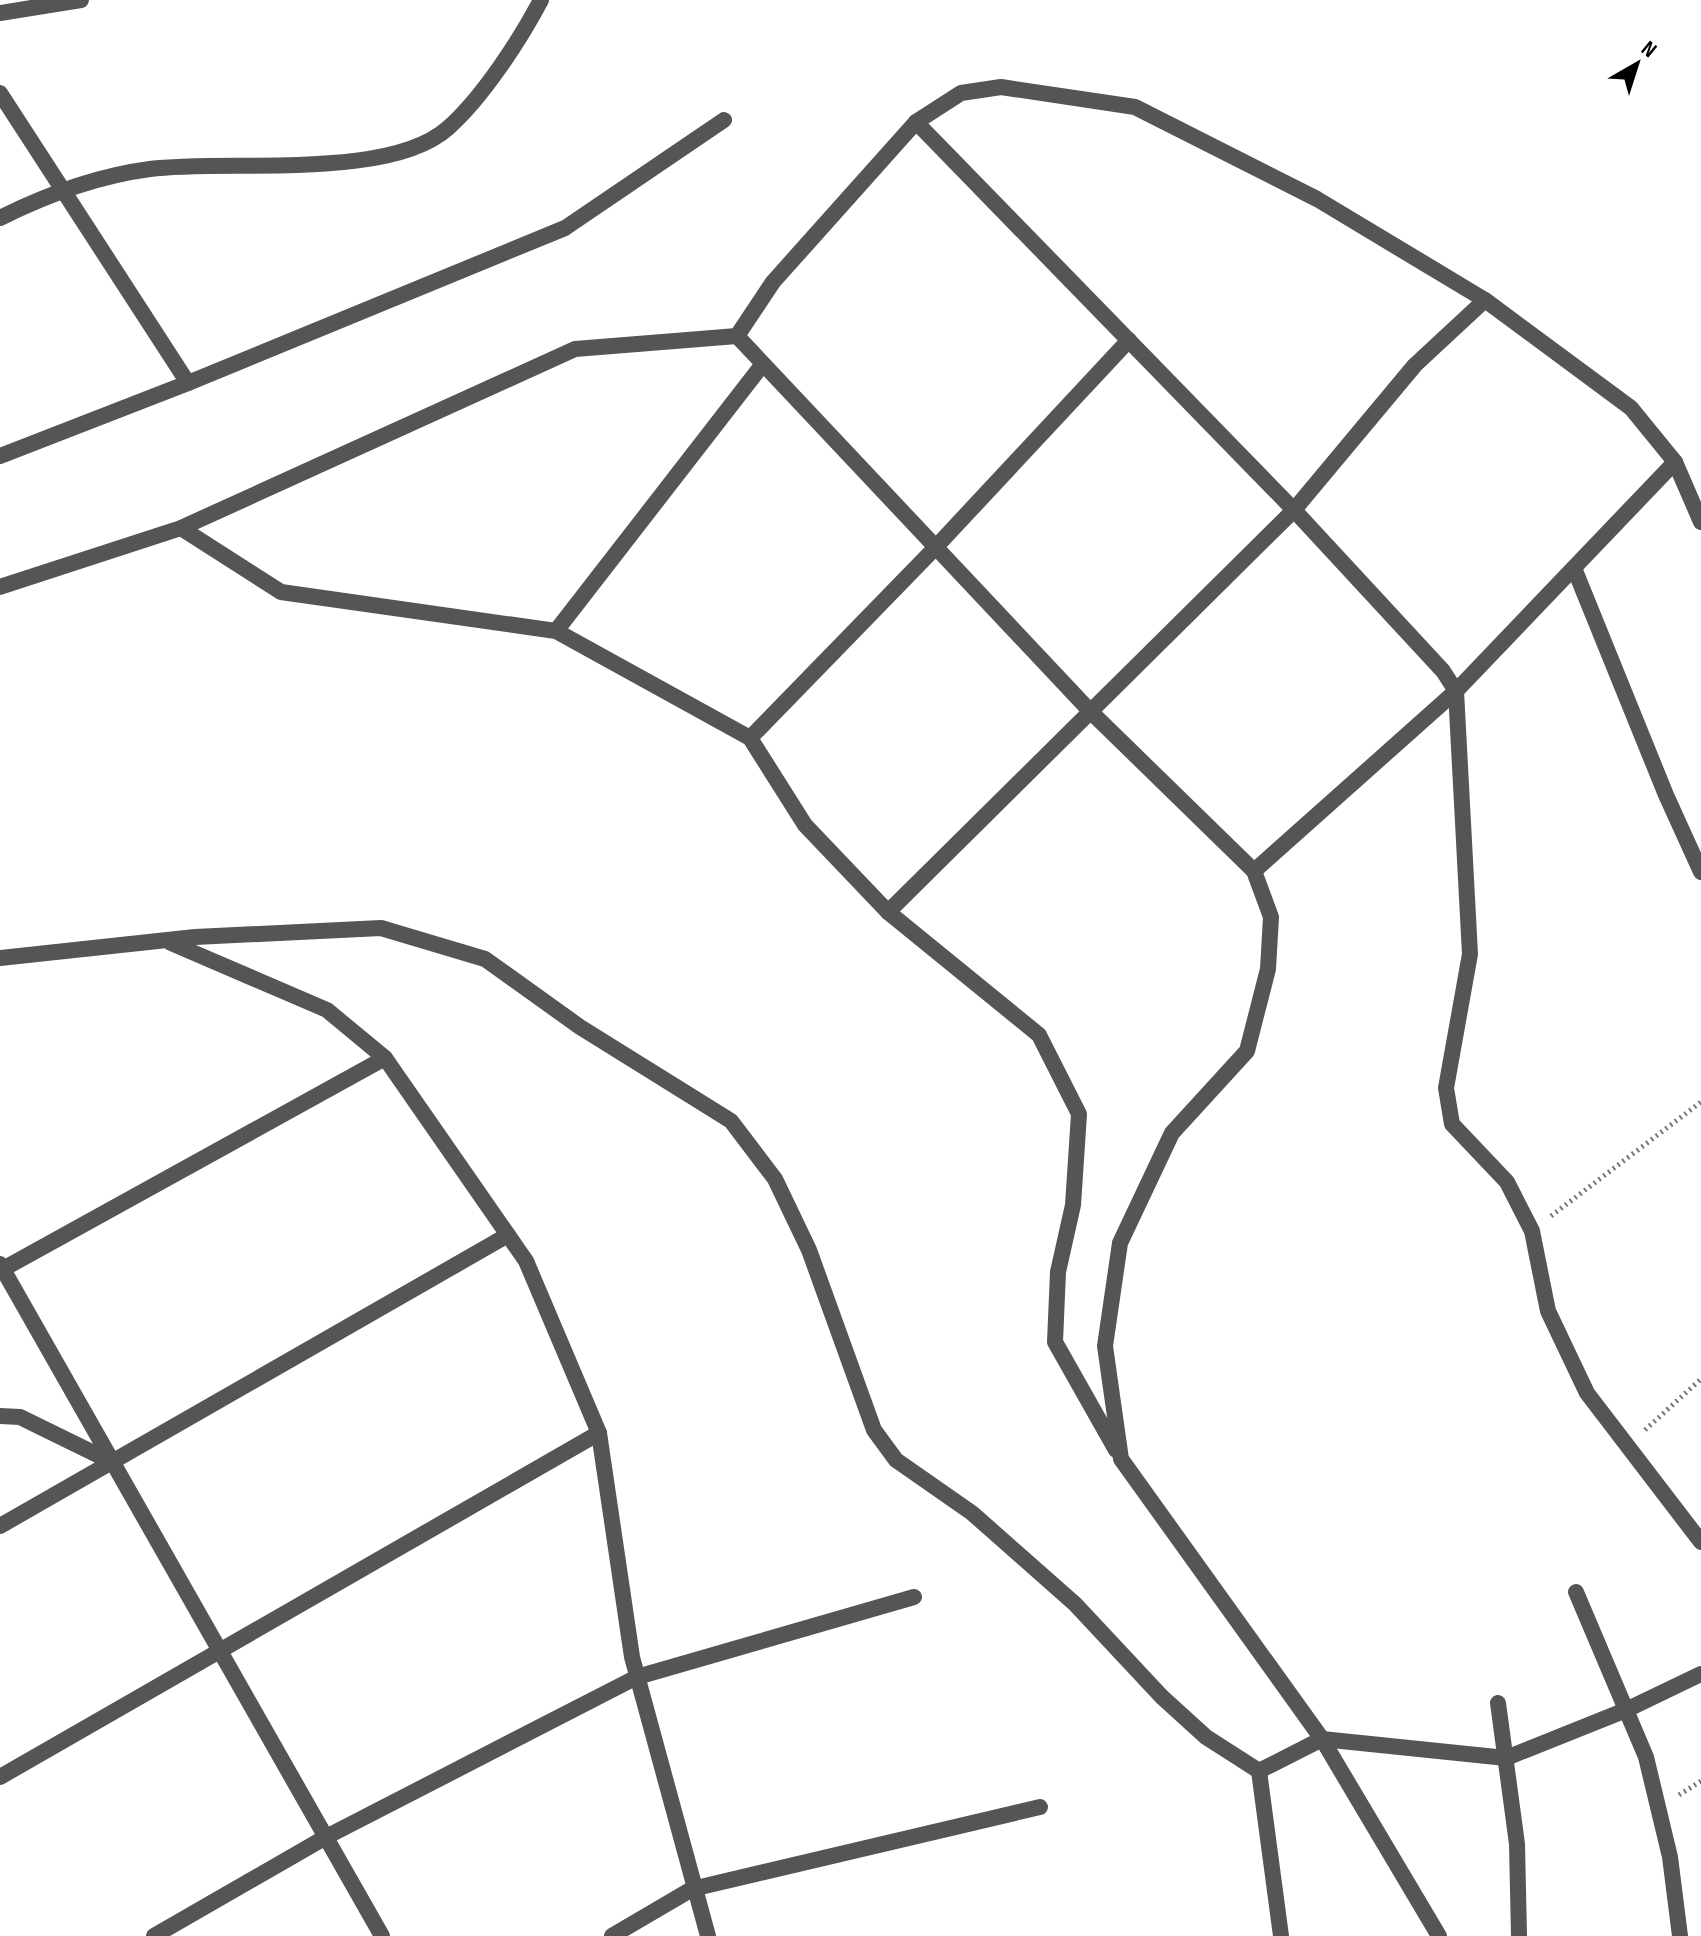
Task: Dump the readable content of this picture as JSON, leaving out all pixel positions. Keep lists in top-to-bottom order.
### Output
{
  "north": "top right"
}
